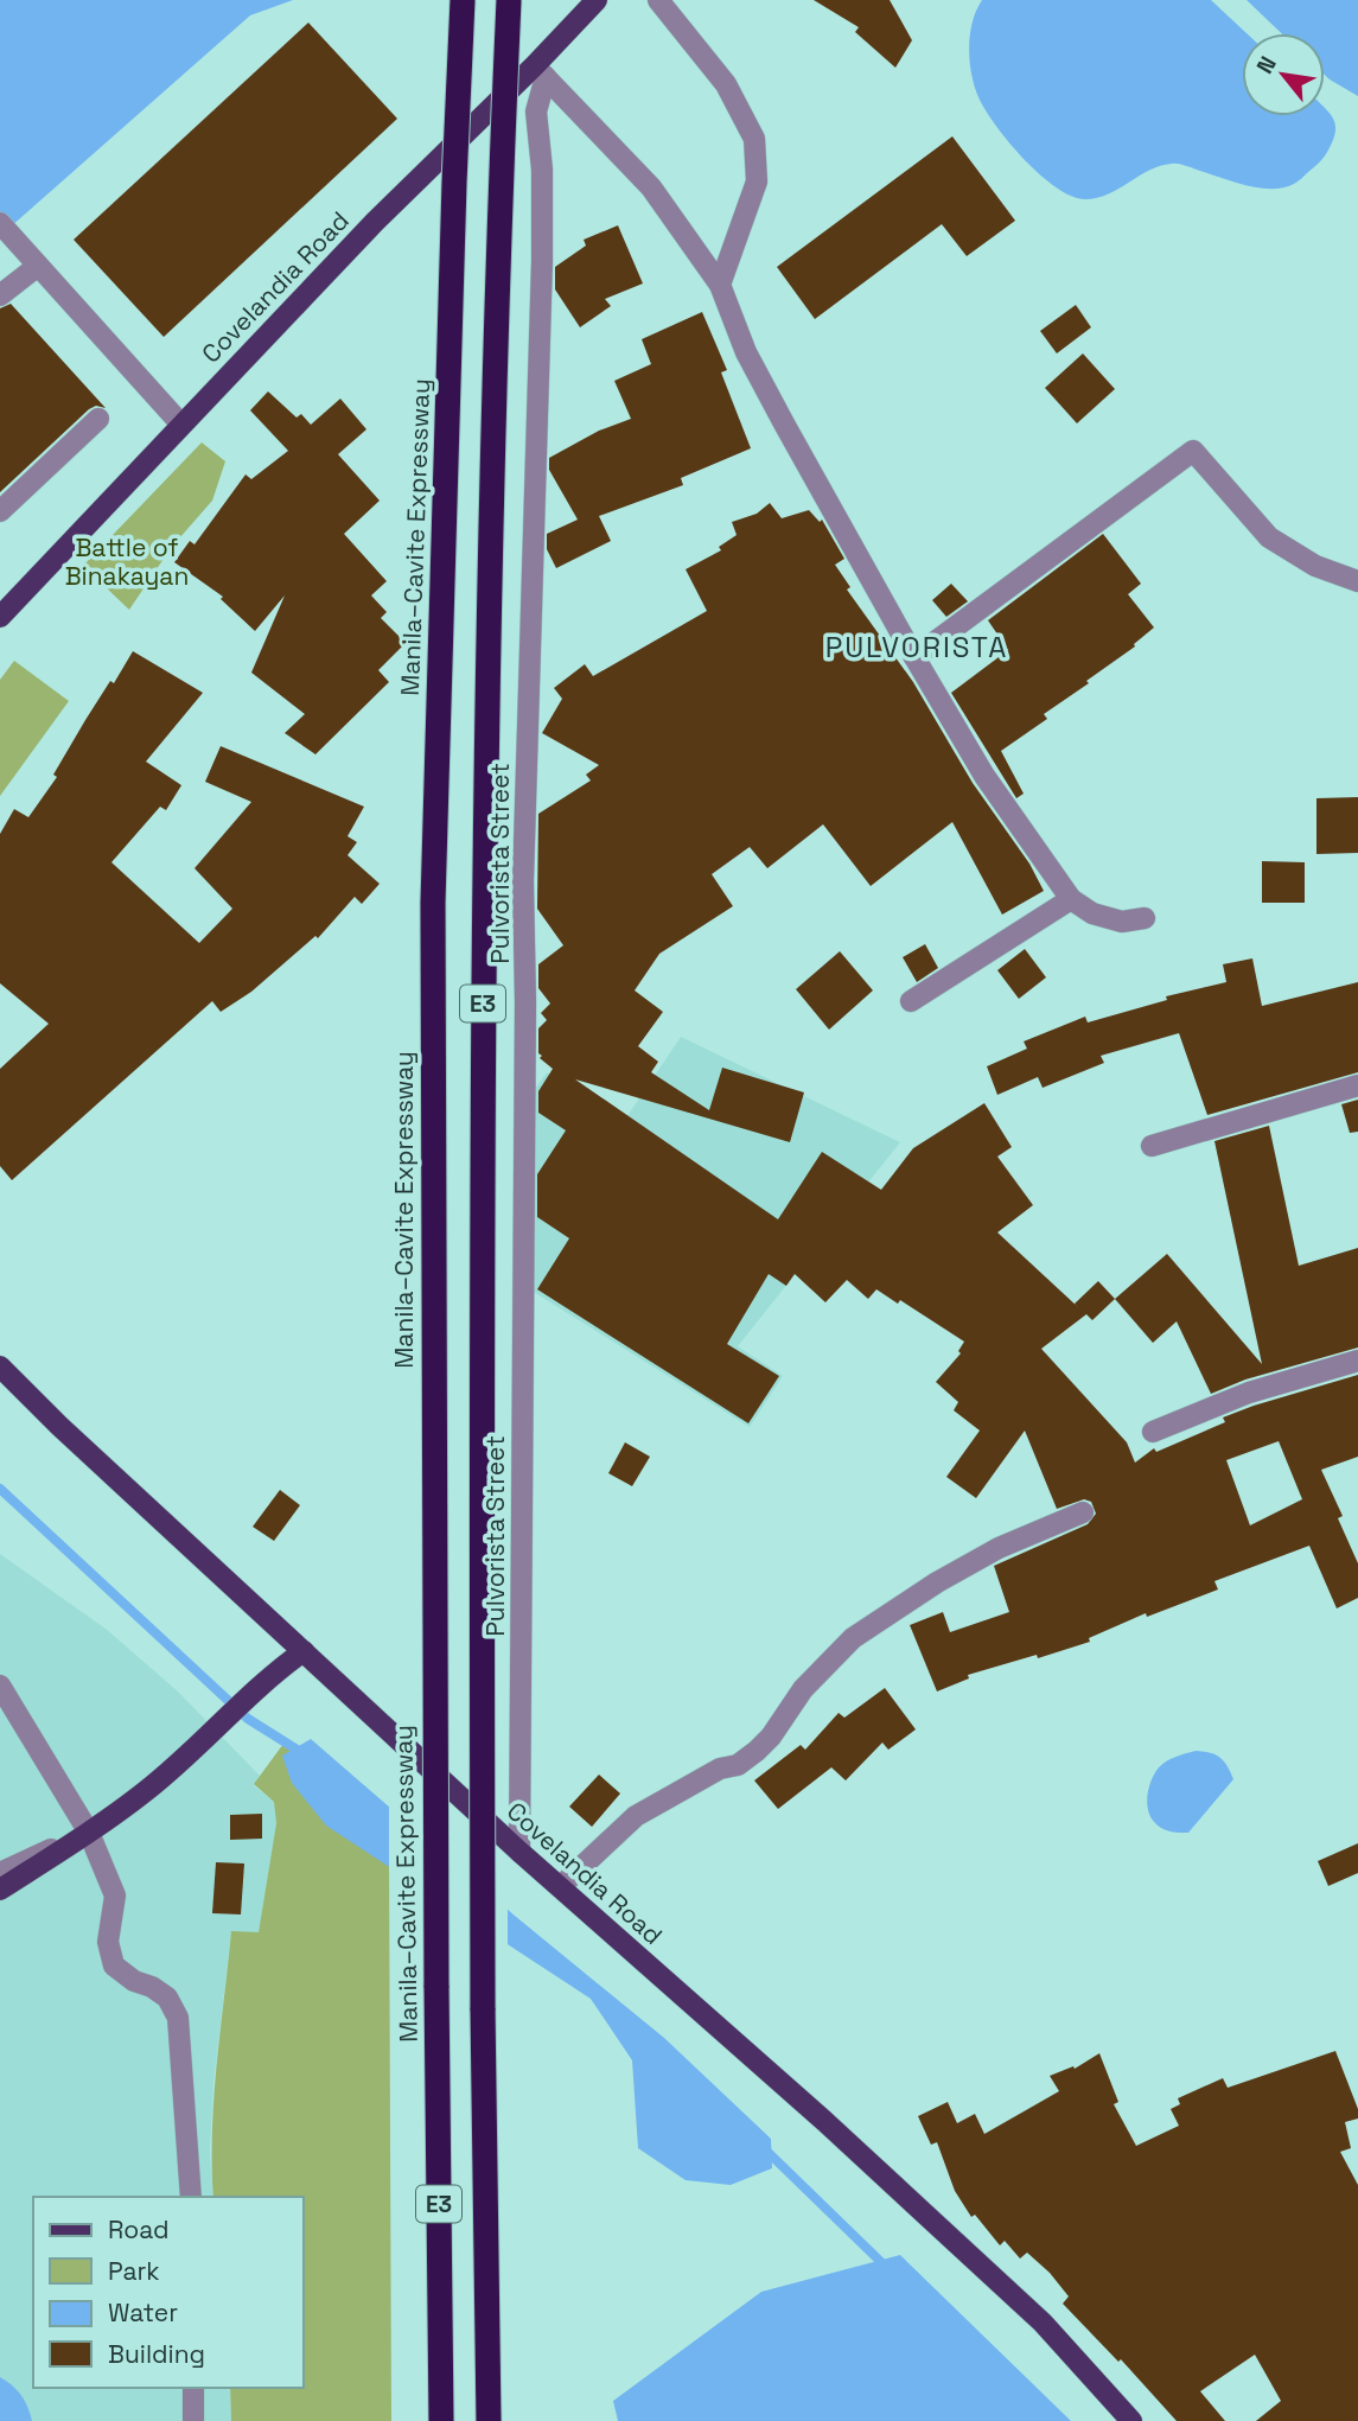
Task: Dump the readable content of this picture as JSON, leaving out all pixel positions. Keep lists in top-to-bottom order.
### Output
{
  "streets": {
    "highway": ["Manila–Cavite Expressway", "E3"],
    "main road": ["Covelandia Road"],
    "street": ["Pulvorista Street"]
  },
  "crossings": [
    ["Covelandia Road", "Pulvorista Street"]
  ],
  "districts": ["PULVORISTA"],
  "parks": ["Battle of Binakayan"],
  "legend": [
    "Road",
    "Park",
    "Water",
    "Building"
  ],
  "north": "top left"
}
